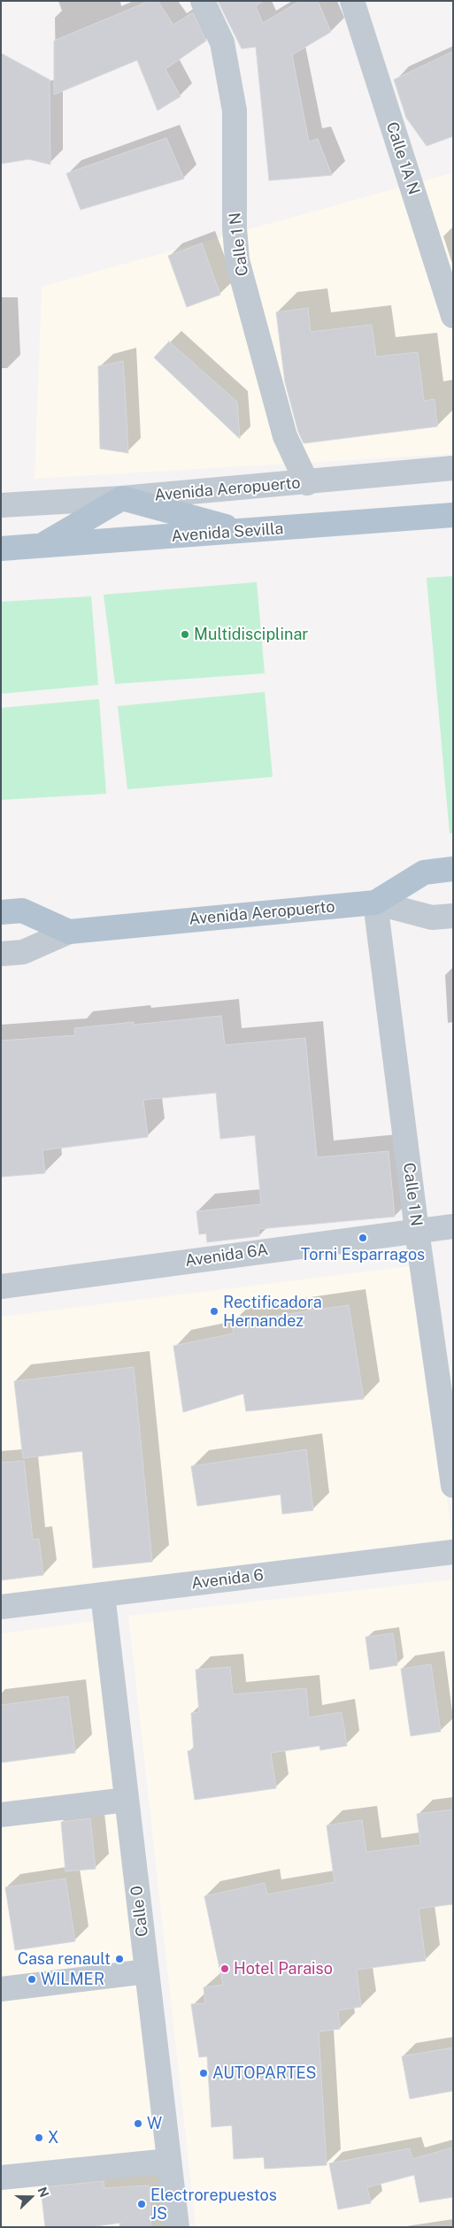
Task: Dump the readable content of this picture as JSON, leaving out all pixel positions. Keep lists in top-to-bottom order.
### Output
{
  "streets": {
    "main road": ["Avenida Aeropuerto", "Avenida Sevilla"],
    "street": [
      "Calle 1A N",
      "Calle 1 N",
      "Avenida 6A",
      "Avenida 6",
      "Calle 0"
    ]
  },
  "crossings": [
    ["Calle 1 N", "Avenida Aeropuerto"],
    ["Calle 1 N", "Avenida 6A"],
    ["Avenida 6", "Calle 0"]
  ],
  "places": [
    "Multidisciplinar",
    "Torni Esparragos",
    "Rectificadora Hernandez",
    "Casa renault",
    "Hotel Paraiso",
    "WILMER",
    "AUTOPARTES",
    "W",
    "X",
    "Electrorepuestos JS"
  ],
  "north": "right"
}
